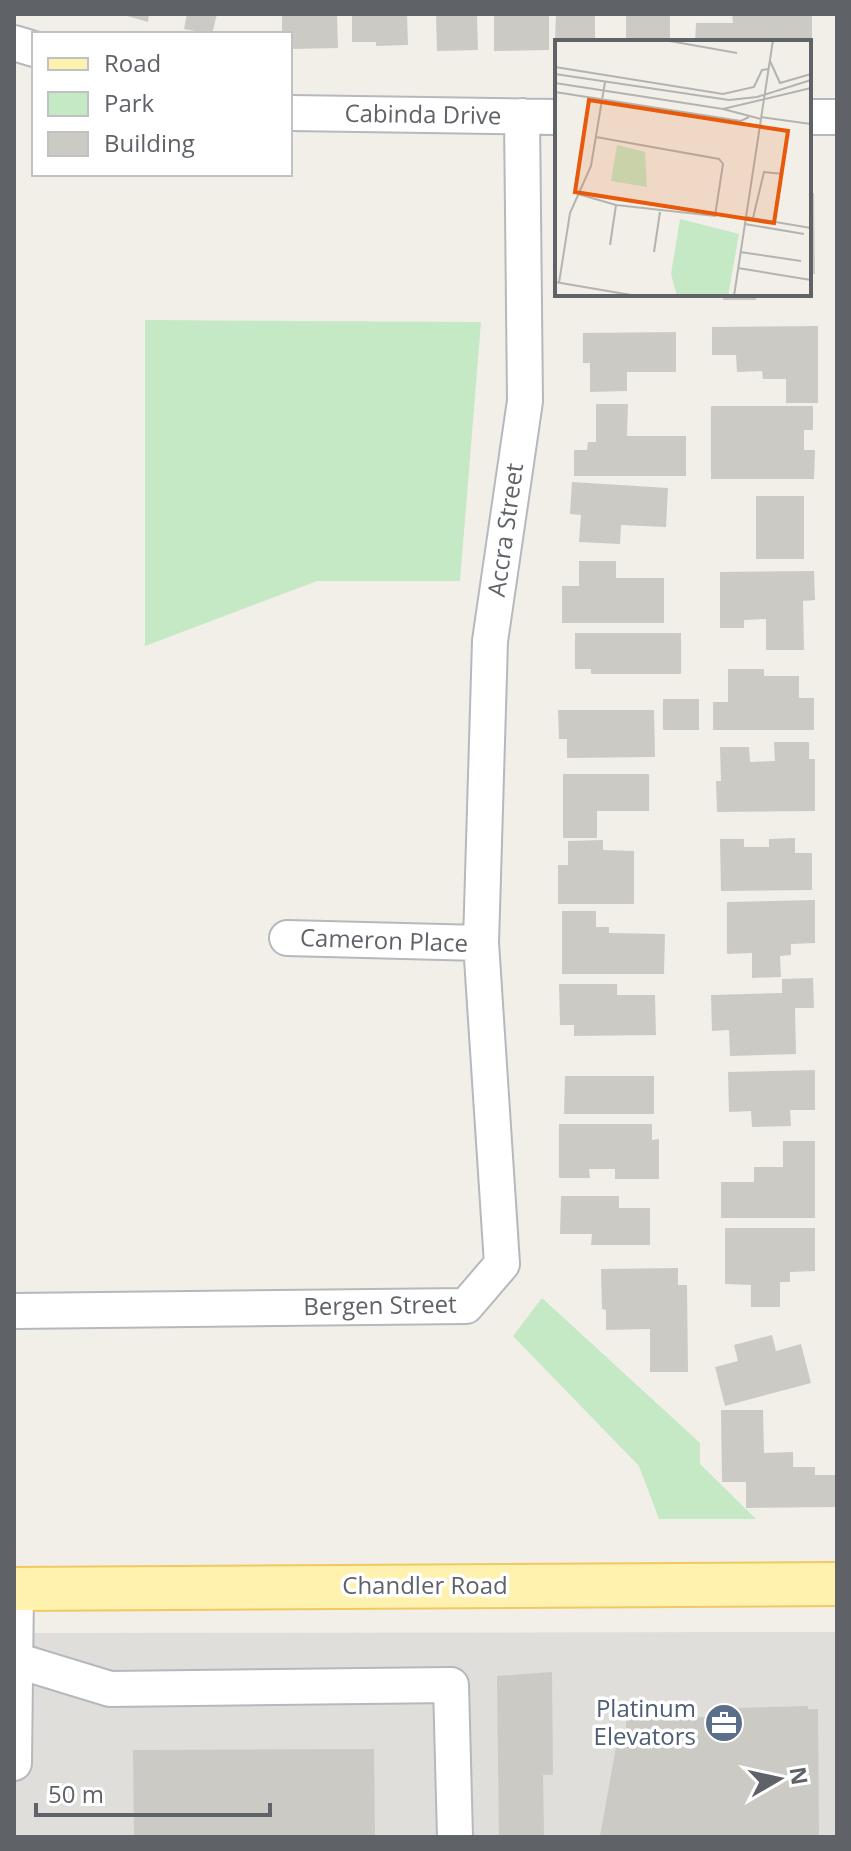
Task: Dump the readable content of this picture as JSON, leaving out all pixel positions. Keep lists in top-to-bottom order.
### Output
{
  "streets": {
    "main road": ["Chandler Road"],
    "street": [
      "Cabinda Drive",
      "Accra Street",
      "Cameron Place",
      "Bergen Street"
    ]
  },
  "crossings": [
    ["Cabinda Drive", "Accra Street"],
    ["Accra Street", "Cameron Place"],
    ["Accra Street", "Bergen Street"],
    ["Cameron Place", "Bergen Street"]
  ],
  "places": {
    "office": ["Platinum Elevators"]
  },
  "legend": ["Road", "Park", "Building"],
  "scale_bar": "50 m",
  "north": "right"
}
